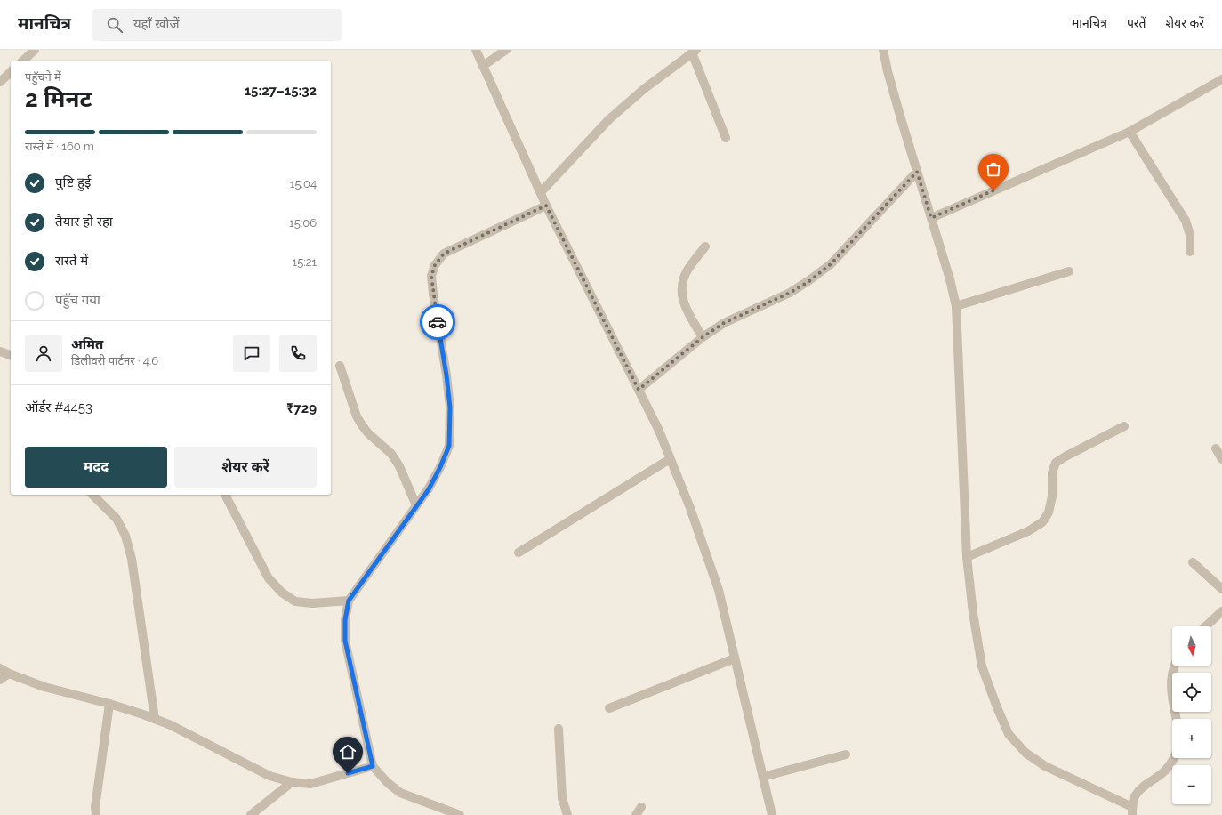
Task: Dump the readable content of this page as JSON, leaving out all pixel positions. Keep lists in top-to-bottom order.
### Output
{
  "north": "bottom",
  "page": {
    "header": "मानचित्र",
    "search": "यहाँ खोजें",
    "nav": ["मानचित्र", "परतें", "शेयर करें"],
    "heading": ["2 मिनट", "पहुँचने में", "15:27–15:32"],
    "panel": [
      "अमित",
      "डिलीवरी पार्टनर · 4.6",
      "ऑर्डर #4453",
      "₹729"
    ],
    "bar": "रास्ते में · 160 m",
    "list": [
      ["पुष्टि हुई", "15:04"],
      ["तैयार हो रहा", "15:06"],
      ["रास्ते में", "15:21"],
      "पहुँच गया"
    ],
    "buttons": ["मदद", "शेयर करें"],
    "map_buttons": ["+", "−"]
  }
}
